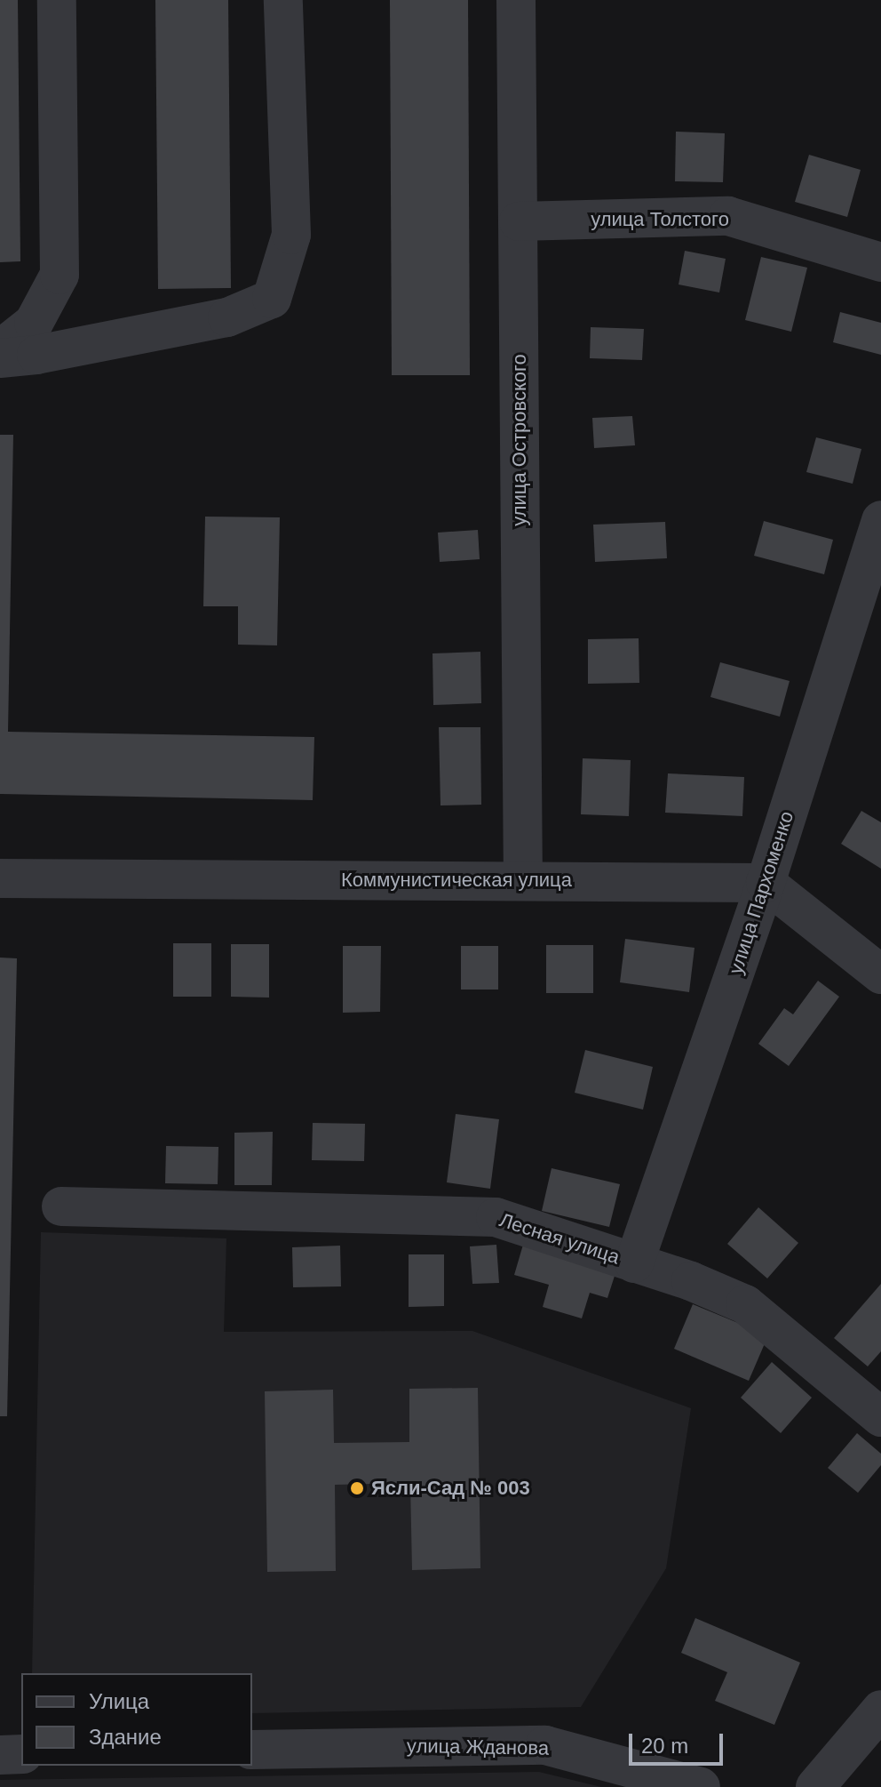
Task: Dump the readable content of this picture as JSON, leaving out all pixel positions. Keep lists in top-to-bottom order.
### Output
{
  "streets": {
    "street": [
      "улица Толстого",
      "улица Островского",
      "Коммунистическая улица",
      "улица Пархоменко",
      "Лесная улица",
      "улица Жданова"
    ]
  },
  "crossings": [
    ["улица Толстого", "улица Островского"],
    ["улица Островского", "Коммунистическая улица"],
    ["Коммунистическая улица", "улица Пархоменко"],
    ["улица Пархоменко", "Лесная улица"]
  ],
  "places": ["Ясли-Сад № 003"],
  "legend": ["Улица", "Здание"],
  "scale_bar": "20 m"
}
